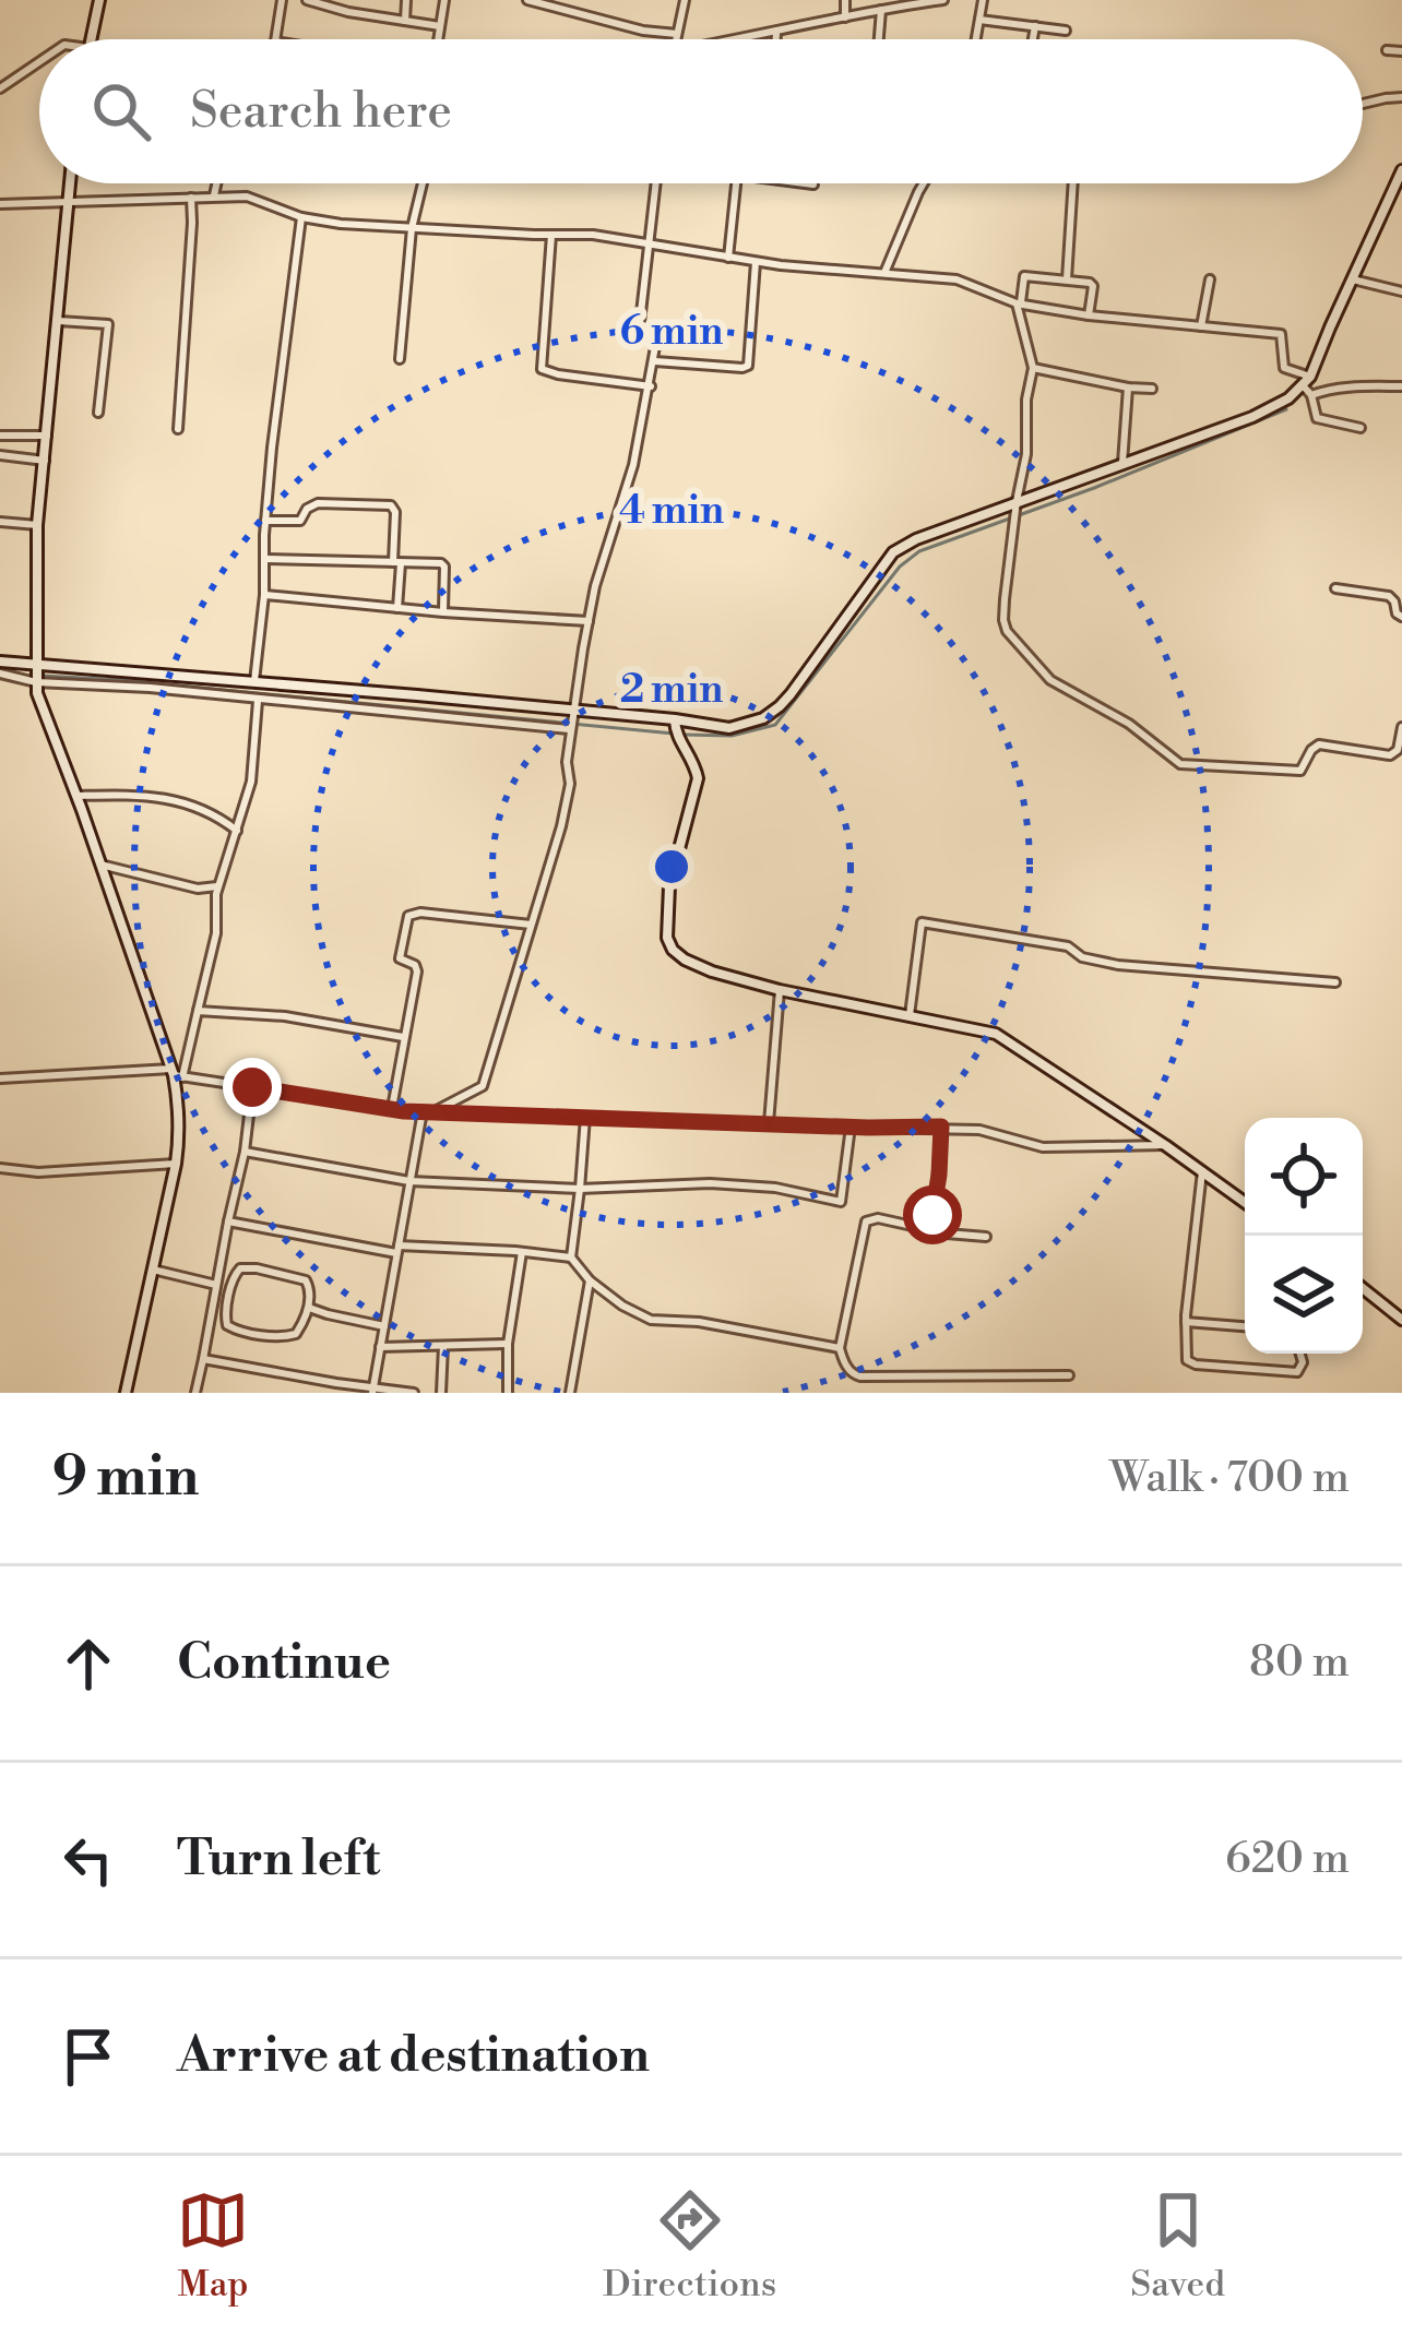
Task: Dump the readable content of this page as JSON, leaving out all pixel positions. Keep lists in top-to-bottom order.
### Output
{
  "page": {
    "search": "Search here",
    "heading": ["9 min", "Walk · 700 m"],
    "list": [
      ["Continue", "80 m"],
      ["Turn left", "620 m"],
      "Arrive at destination"
    ],
    "nav": ["Map", "Directions", "Saved"]
  },
  "rings": ["6 min", "4 min", "2 min"]
}
